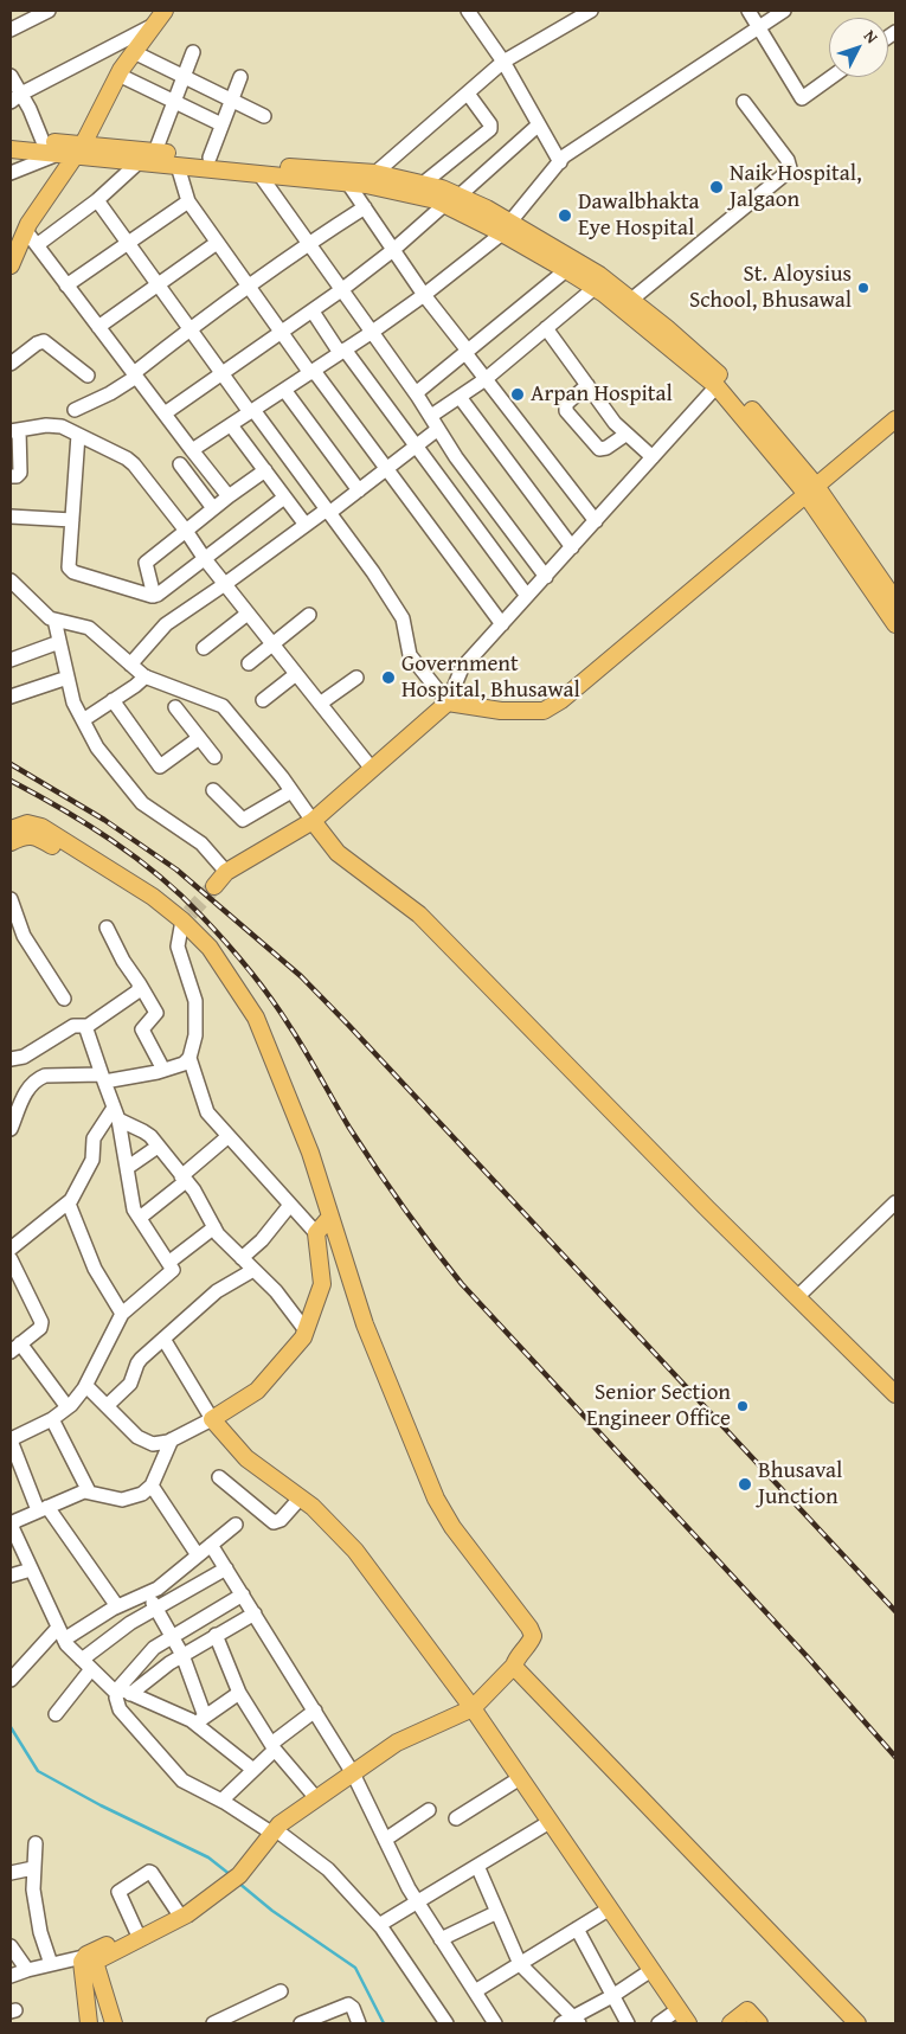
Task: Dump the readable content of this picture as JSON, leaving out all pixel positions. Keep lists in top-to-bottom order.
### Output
{
  "places": [
    "Naik Hospital, Jalgaon",
    "Dawalbhakta Eye Hospital",
    "St. Aloysius School, Bhusawal",
    "Arpan Hospital",
    "Government Hospital, Bhusawal",
    "Senior Section Engineer Office",
    "Bhusaval Junction"
  ],
  "north": "top right"
}
